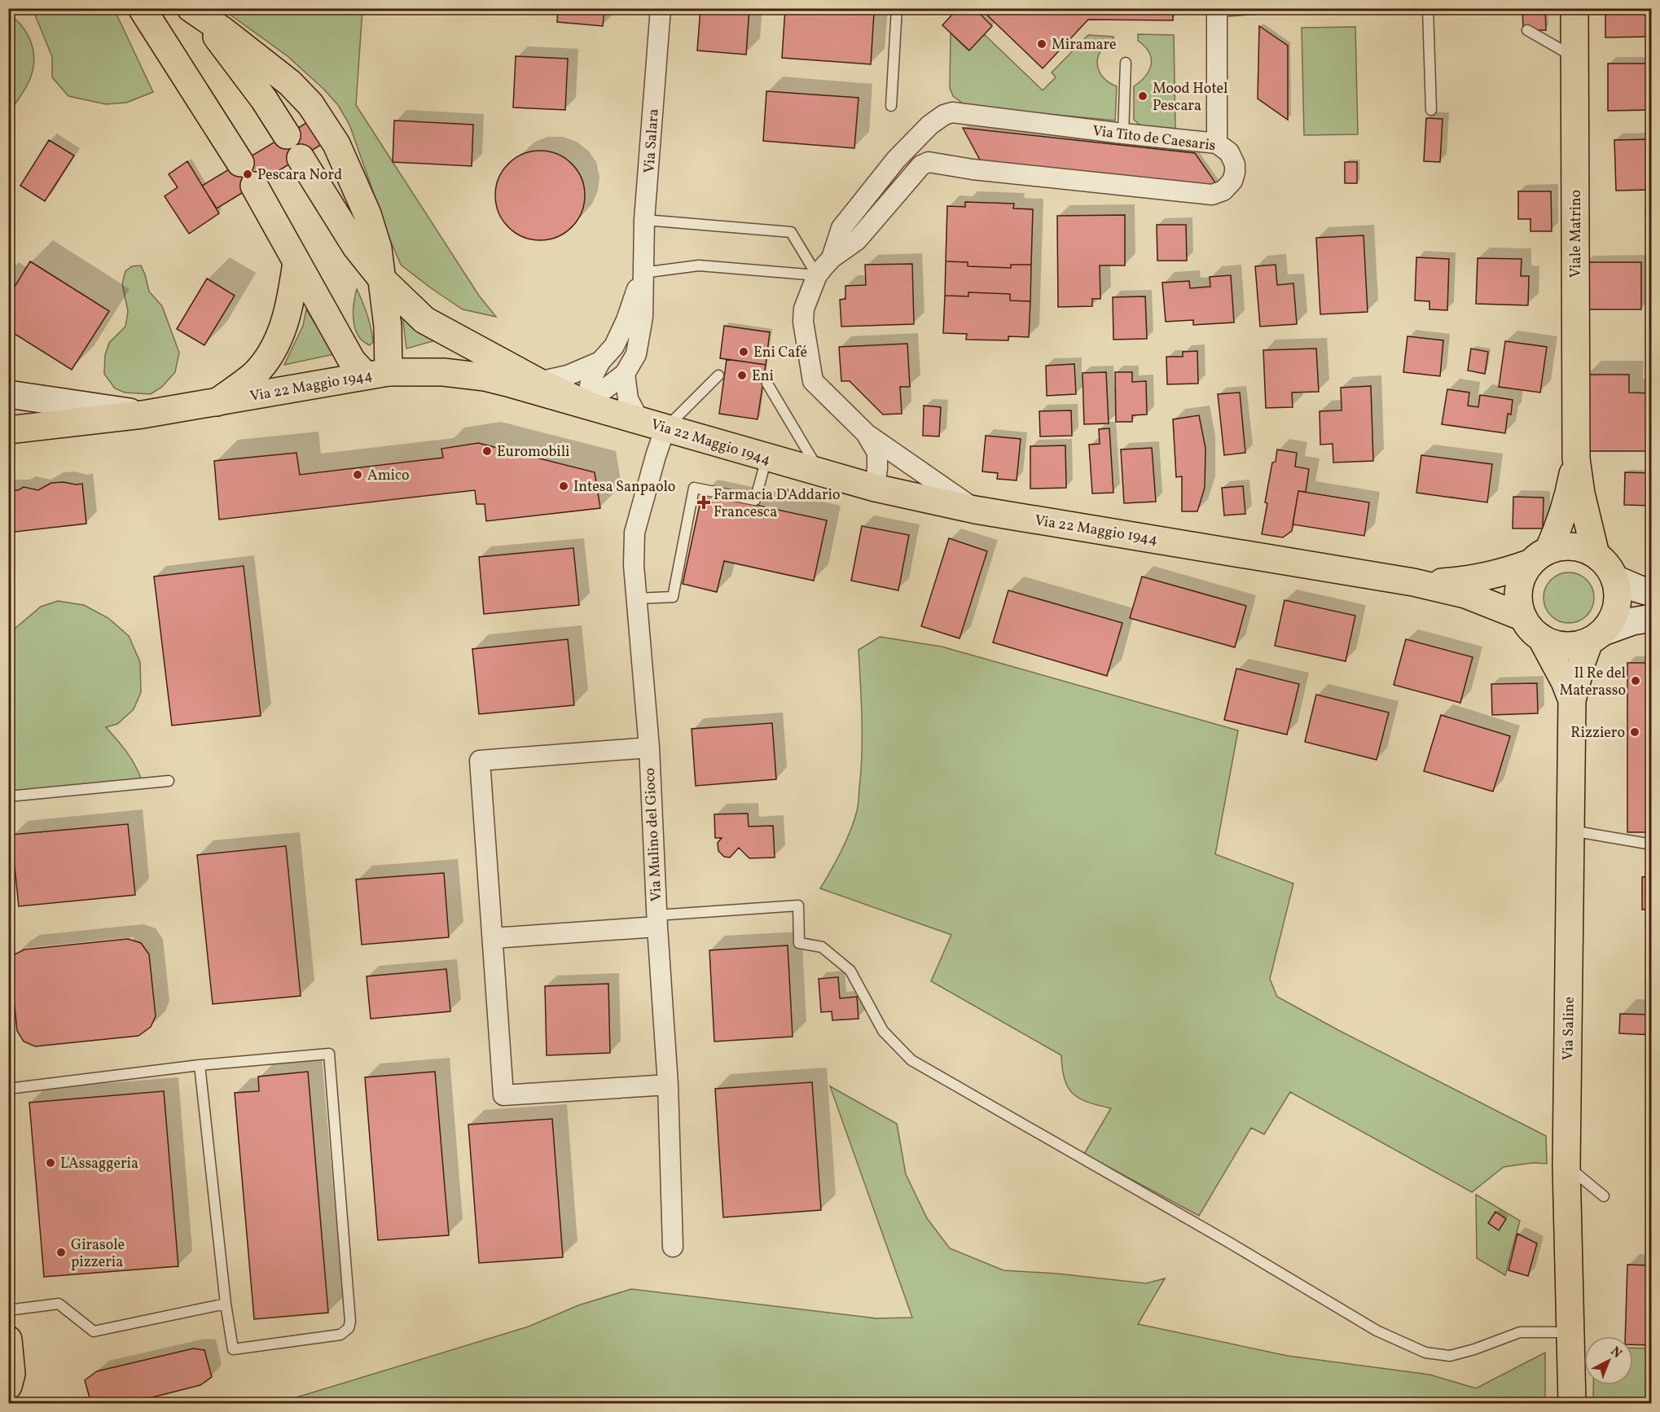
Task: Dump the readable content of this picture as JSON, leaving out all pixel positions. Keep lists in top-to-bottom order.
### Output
{
  "streets": {
    "main road": ["Viale Matrino", "Via 22 Maggio 1944", "Via Saline"],
    "street": ["Via Tito de Caesaris", "Via Salara", "Via Mulino del Gioco"]
  },
  "crossings": [
    ["Via Tito de Caesaris", "Via 22 Maggio 1944"],
    ["Via Salara", "Via 22 Maggio 1944"],
    ["Viale Matrino", "Via 22 Maggio 1944"],
    ["Viale Matrino", "Via Saline"],
    ["Via 22 Maggio 1944", "Via Mulino del Gioco"],
    ["Via 22 Maggio 1944", "Via Saline"]
  ],
  "places": {
    "other": [
      "Miramare",
      "Mood Hotel Pescara",
      "Pescara Nord",
      "Eni Café",
      "Eni",
      "Euromobili",
      "Amico",
      "Intesa Sanpaolo",
      "Il Re del Materasso",
      "Rizziero",
      "L'Assaggeria",
      "Girasole pizzeria"
    ],
    "health": ["Farmacia D'Addario Francesca"]
  },
  "north": "top right"
}
